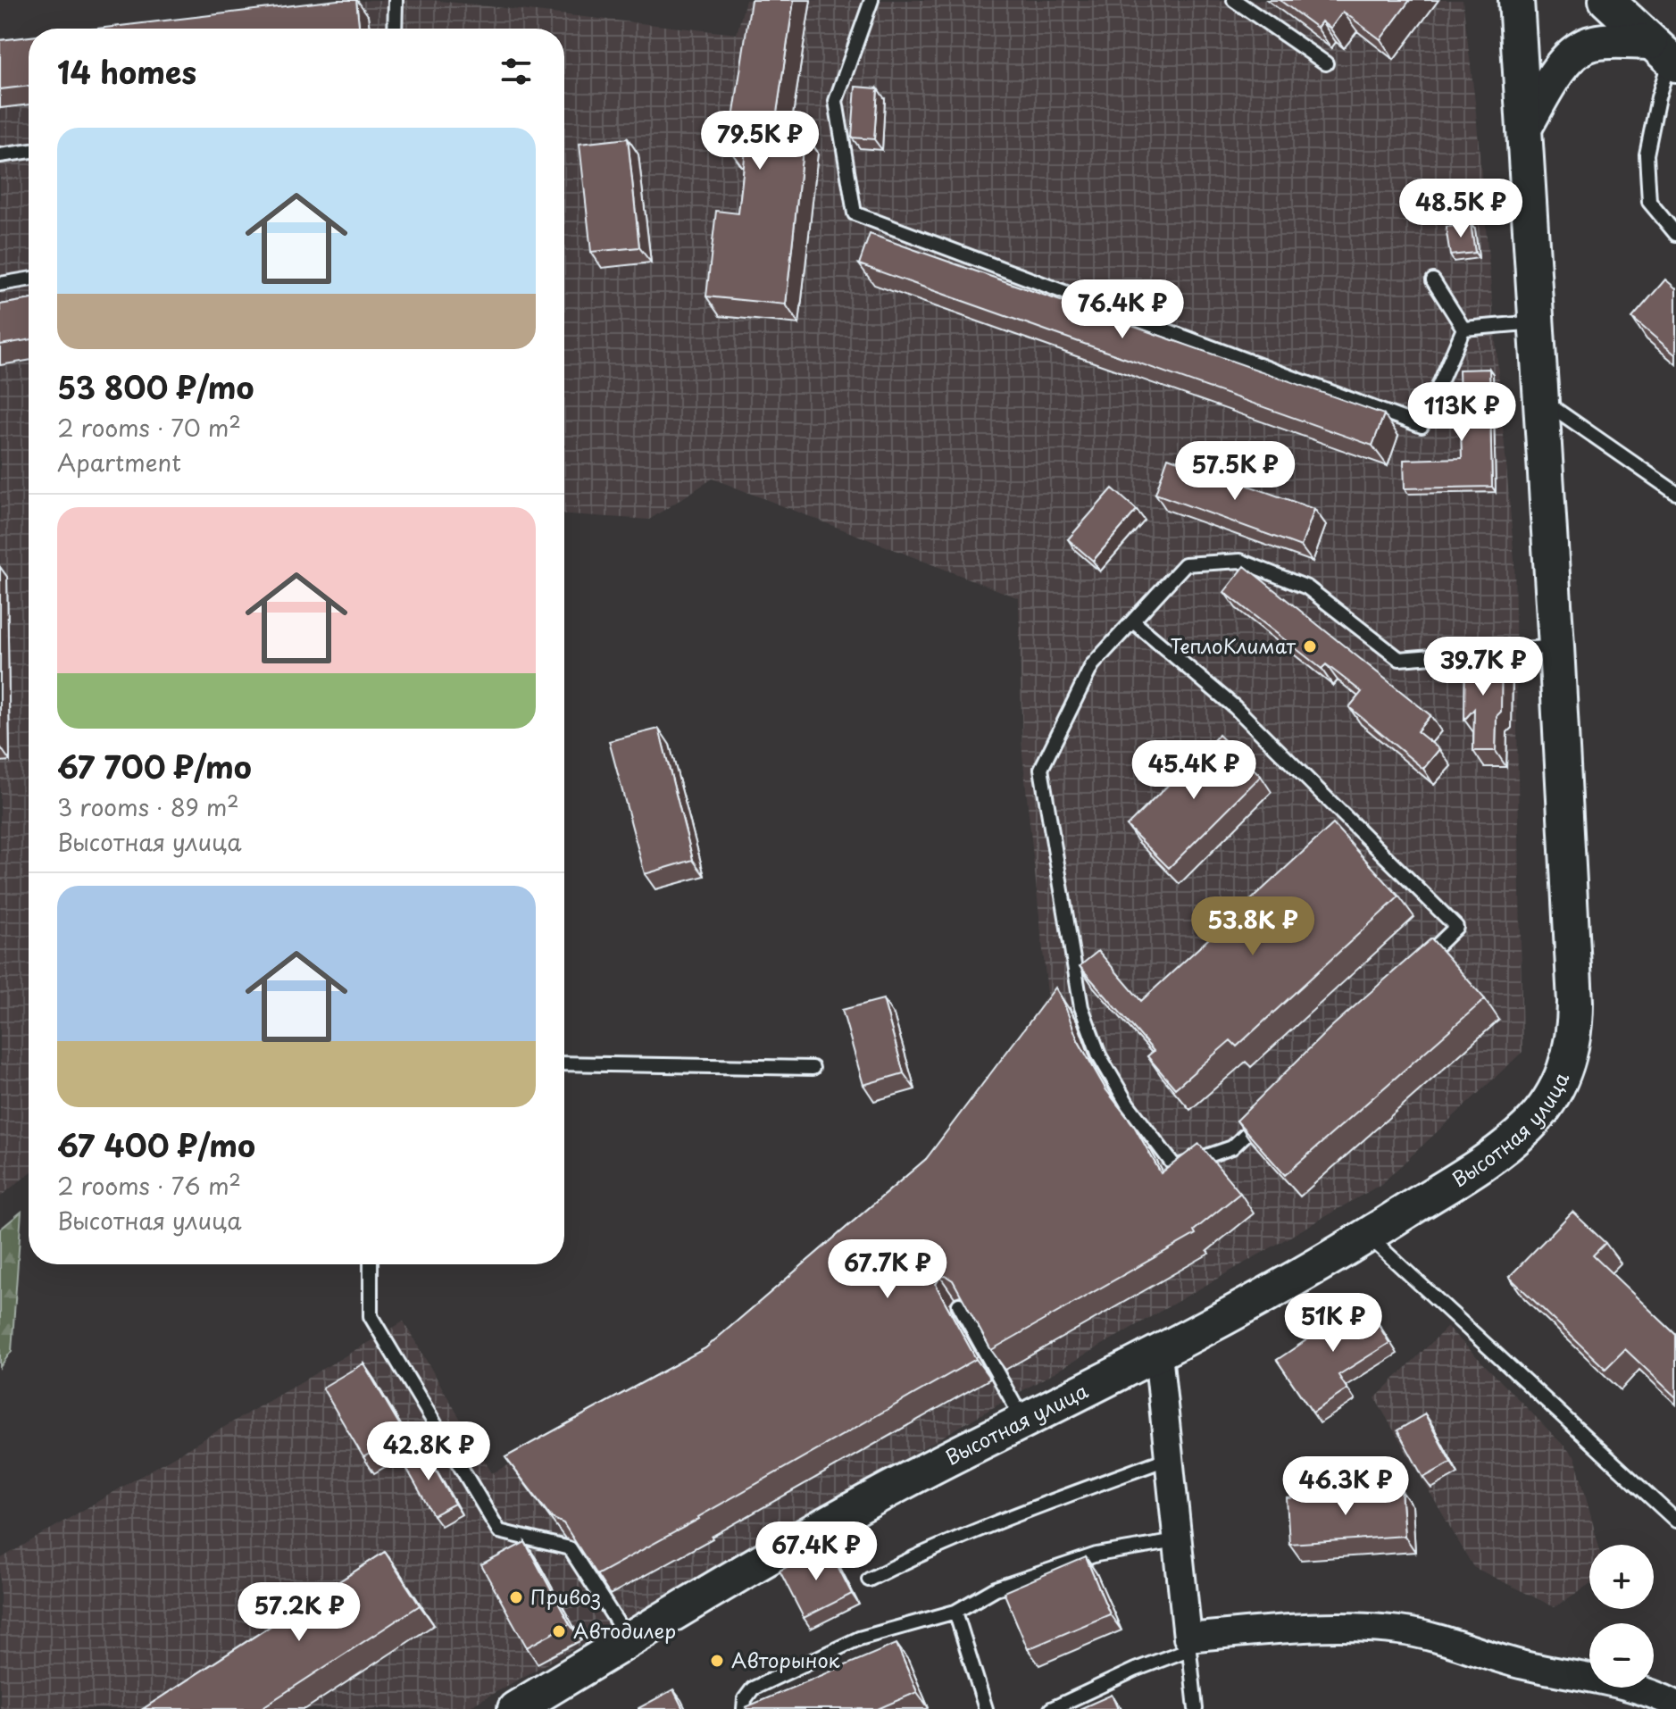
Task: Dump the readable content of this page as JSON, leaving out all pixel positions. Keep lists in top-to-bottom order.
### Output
{
  "streets": {
    "street": ["Высотная улица"]
  },
  "places": [
    "ТеплоКлимат",
    "Привоз",
    "Автодилер",
    "Авторынок"
  ],
  "page": {
    "heading": "14 homes",
    "price": [
      "79.5K ₽",
      "48.5K ₽",
      "76.4K ₽",
      "113K ₽",
      "57.5K ₽",
      "39.7K ₽",
      "45.4K ₽",
      "53.8K ₽",
      "67.7K ₽",
      "51K ₽",
      "42.8K ₽",
      "46.3K ₽",
      "67.4K ₽",
      "57.2K ₽"
    ],
    "list": [
      {
        "name": "53 800 ₽/mo",
        "note": "2 rooms · 70 m² · Apartment"
      },
      {
        "name": "67 700 ₽/mo",
        "note": "3 rooms · 89 m² · Высотная улица"
      },
      {
        "name": "67 400 ₽/mo",
        "note": "2 rooms · 76 m² · Высотная улица"
      }
    ],
    "map_buttons": ["+", "−"]
  }
}
